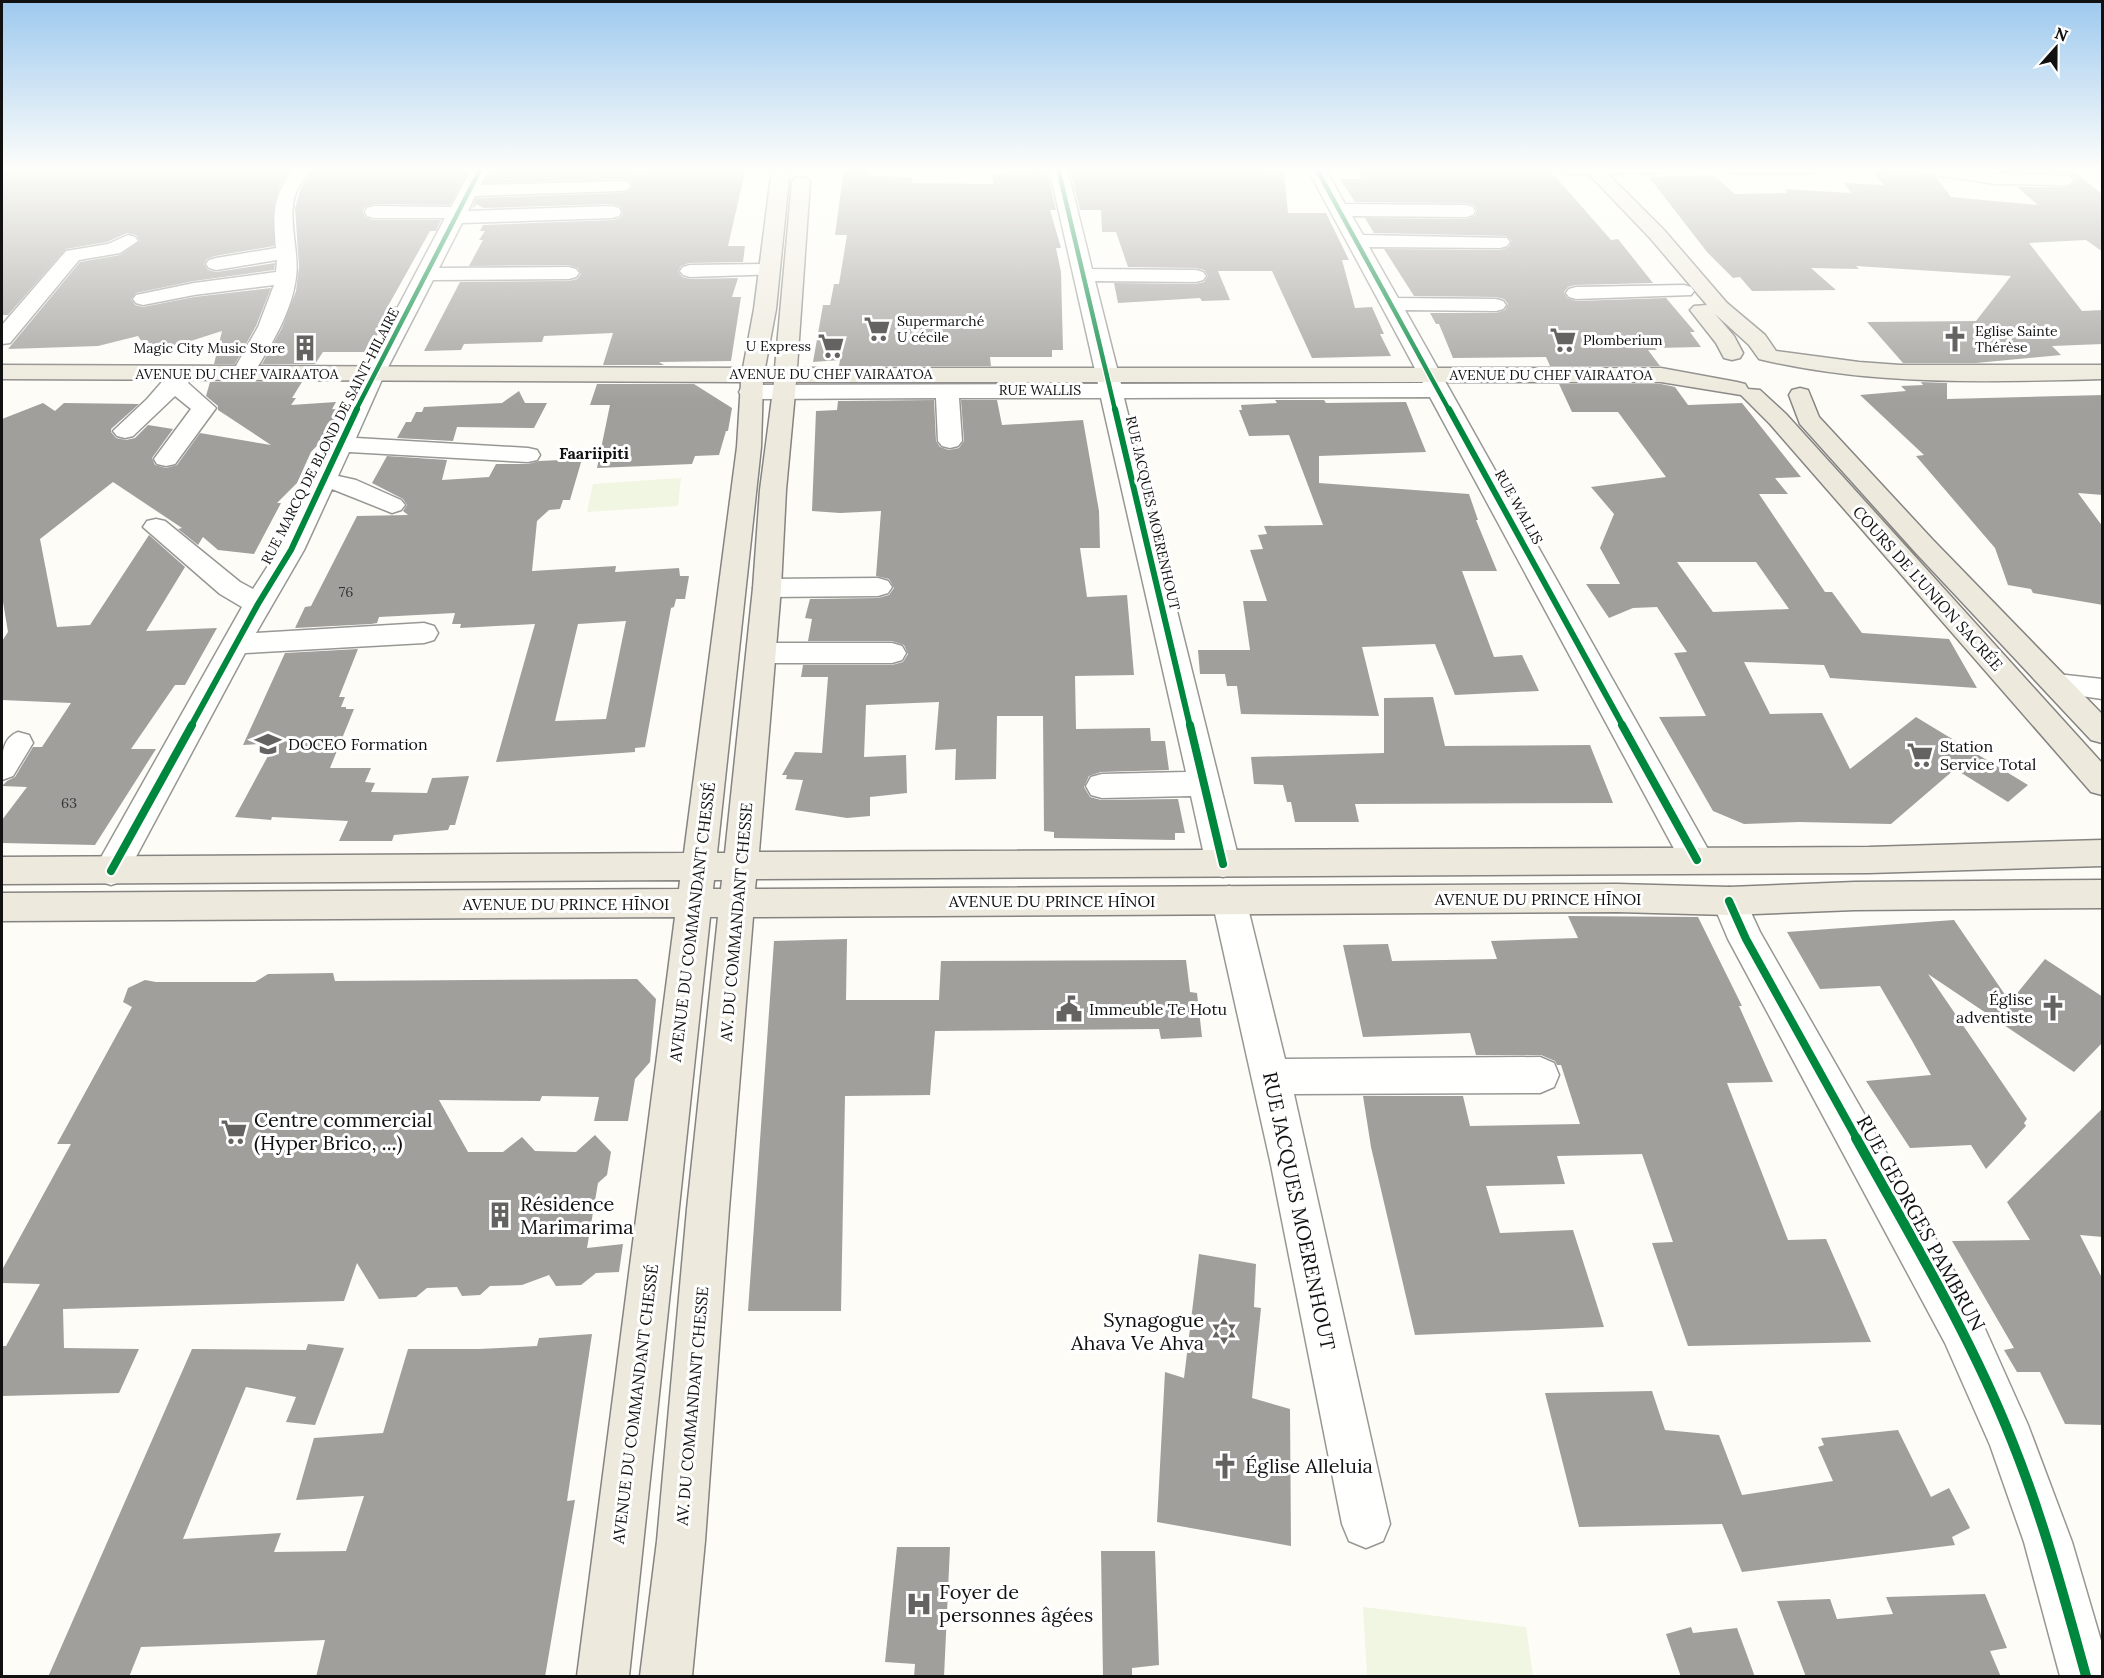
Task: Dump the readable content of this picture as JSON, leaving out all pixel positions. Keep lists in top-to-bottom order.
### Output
{
  "streets": {
    "main road": [
      "AVENUE DU CHEF VAIRAATOA",
      "COURS DE L'UNION SACRÉE",
      "AVENUE DU PRINCE HĪNOI",
      "AVENUE DU COMMANDANT CHESSÉ",
      "AV. DU COMMANDANT CHESSE"
    ],
    "street": [
      "RUE WALLIS",
      "RUE MARCQ DE BLOND DE SAINT-HILAIRE",
      "RUE JACQUES MOERENHOUT",
      "RUE GEORGES PAMBRUN"
    ]
  },
  "crossings": [
    ["AVENUE DU CHEF VAIRAATOA", "RUE WALLIS"],
    ["AVENUE DU CHEF VAIRAATOA", "RUE MARCQ DE BLOND DE SAINT-HILAIRE"],
    ["AVENUE DU CHEF VAIRAATOA", "RUE JACQUES MOERENHOUT"],
    ["AVENUE DU CHEF VAIRAATOA", "COURS DE L'UNION SACRÉE"],
    ["AVENUE DU CHEF VAIRAATOA", "AVENUE DU COMMANDANT CHESSÉ"],
    ["AVENUE DU CHEF VAIRAATOA", "AV. DU COMMANDANT CHESSE"],
    ["RUE WALLIS", "RUE JACQUES MOERENHOUT"],
    ["RUE WALLIS", "AVENUE DU PRINCE HĪNOI"],
    ["RUE WALLIS", "AVENUE DU COMMANDANT CHESSÉ"],
    ["RUE WALLIS", "AV. DU COMMANDANT CHESSE"],
    ["RUE MARCQ DE BLOND DE SAINT-HILAIRE", "AVENUE DU PRINCE HĪNOI"],
    ["RUE JACQUES MOERENHOUT", "AVENUE DU PRINCE HĪNOI"],
    ["AVENUE DU PRINCE HĪNOI", "AVENUE DU COMMANDANT CHESSÉ"],
    ["AVENUE DU PRINCE HĪNOI", "AV. DU COMMANDANT CHESSE"],
    ["AVENUE DU PRINCE HĪNOI", "RUE GEORGES PAMBRUN"],
    ["AVENUE DU COMMANDANT CHESSÉ", "AV. DU COMMANDANT CHESSE"]
  ],
  "districts": ["Faariipiti"],
  "places": {
    "supermarket": [
      "Supermarché U cécile",
      "Plomberium",
      "U Express",
      "Station Service Total",
      "Centre commercial (Hyper Brico, ...)"
    ],
    "church": ["Eglise Sainte Thérèse", "Église adventiste", "Église Alleluia"],
    "building": ["Magic City Music Store", "Résidence Marimarima"],
    "school or university": ["DOCEO Formation"],
    "public building": ["Immeuble Te Hotu"],
    "synagogue": ["Synagogue Ahava Ve Ahva"],
    "hospital": ["Foyer de personnes âgées"]
  },
  "house_numbers": ["76", "63"],
  "north": "top"
}
